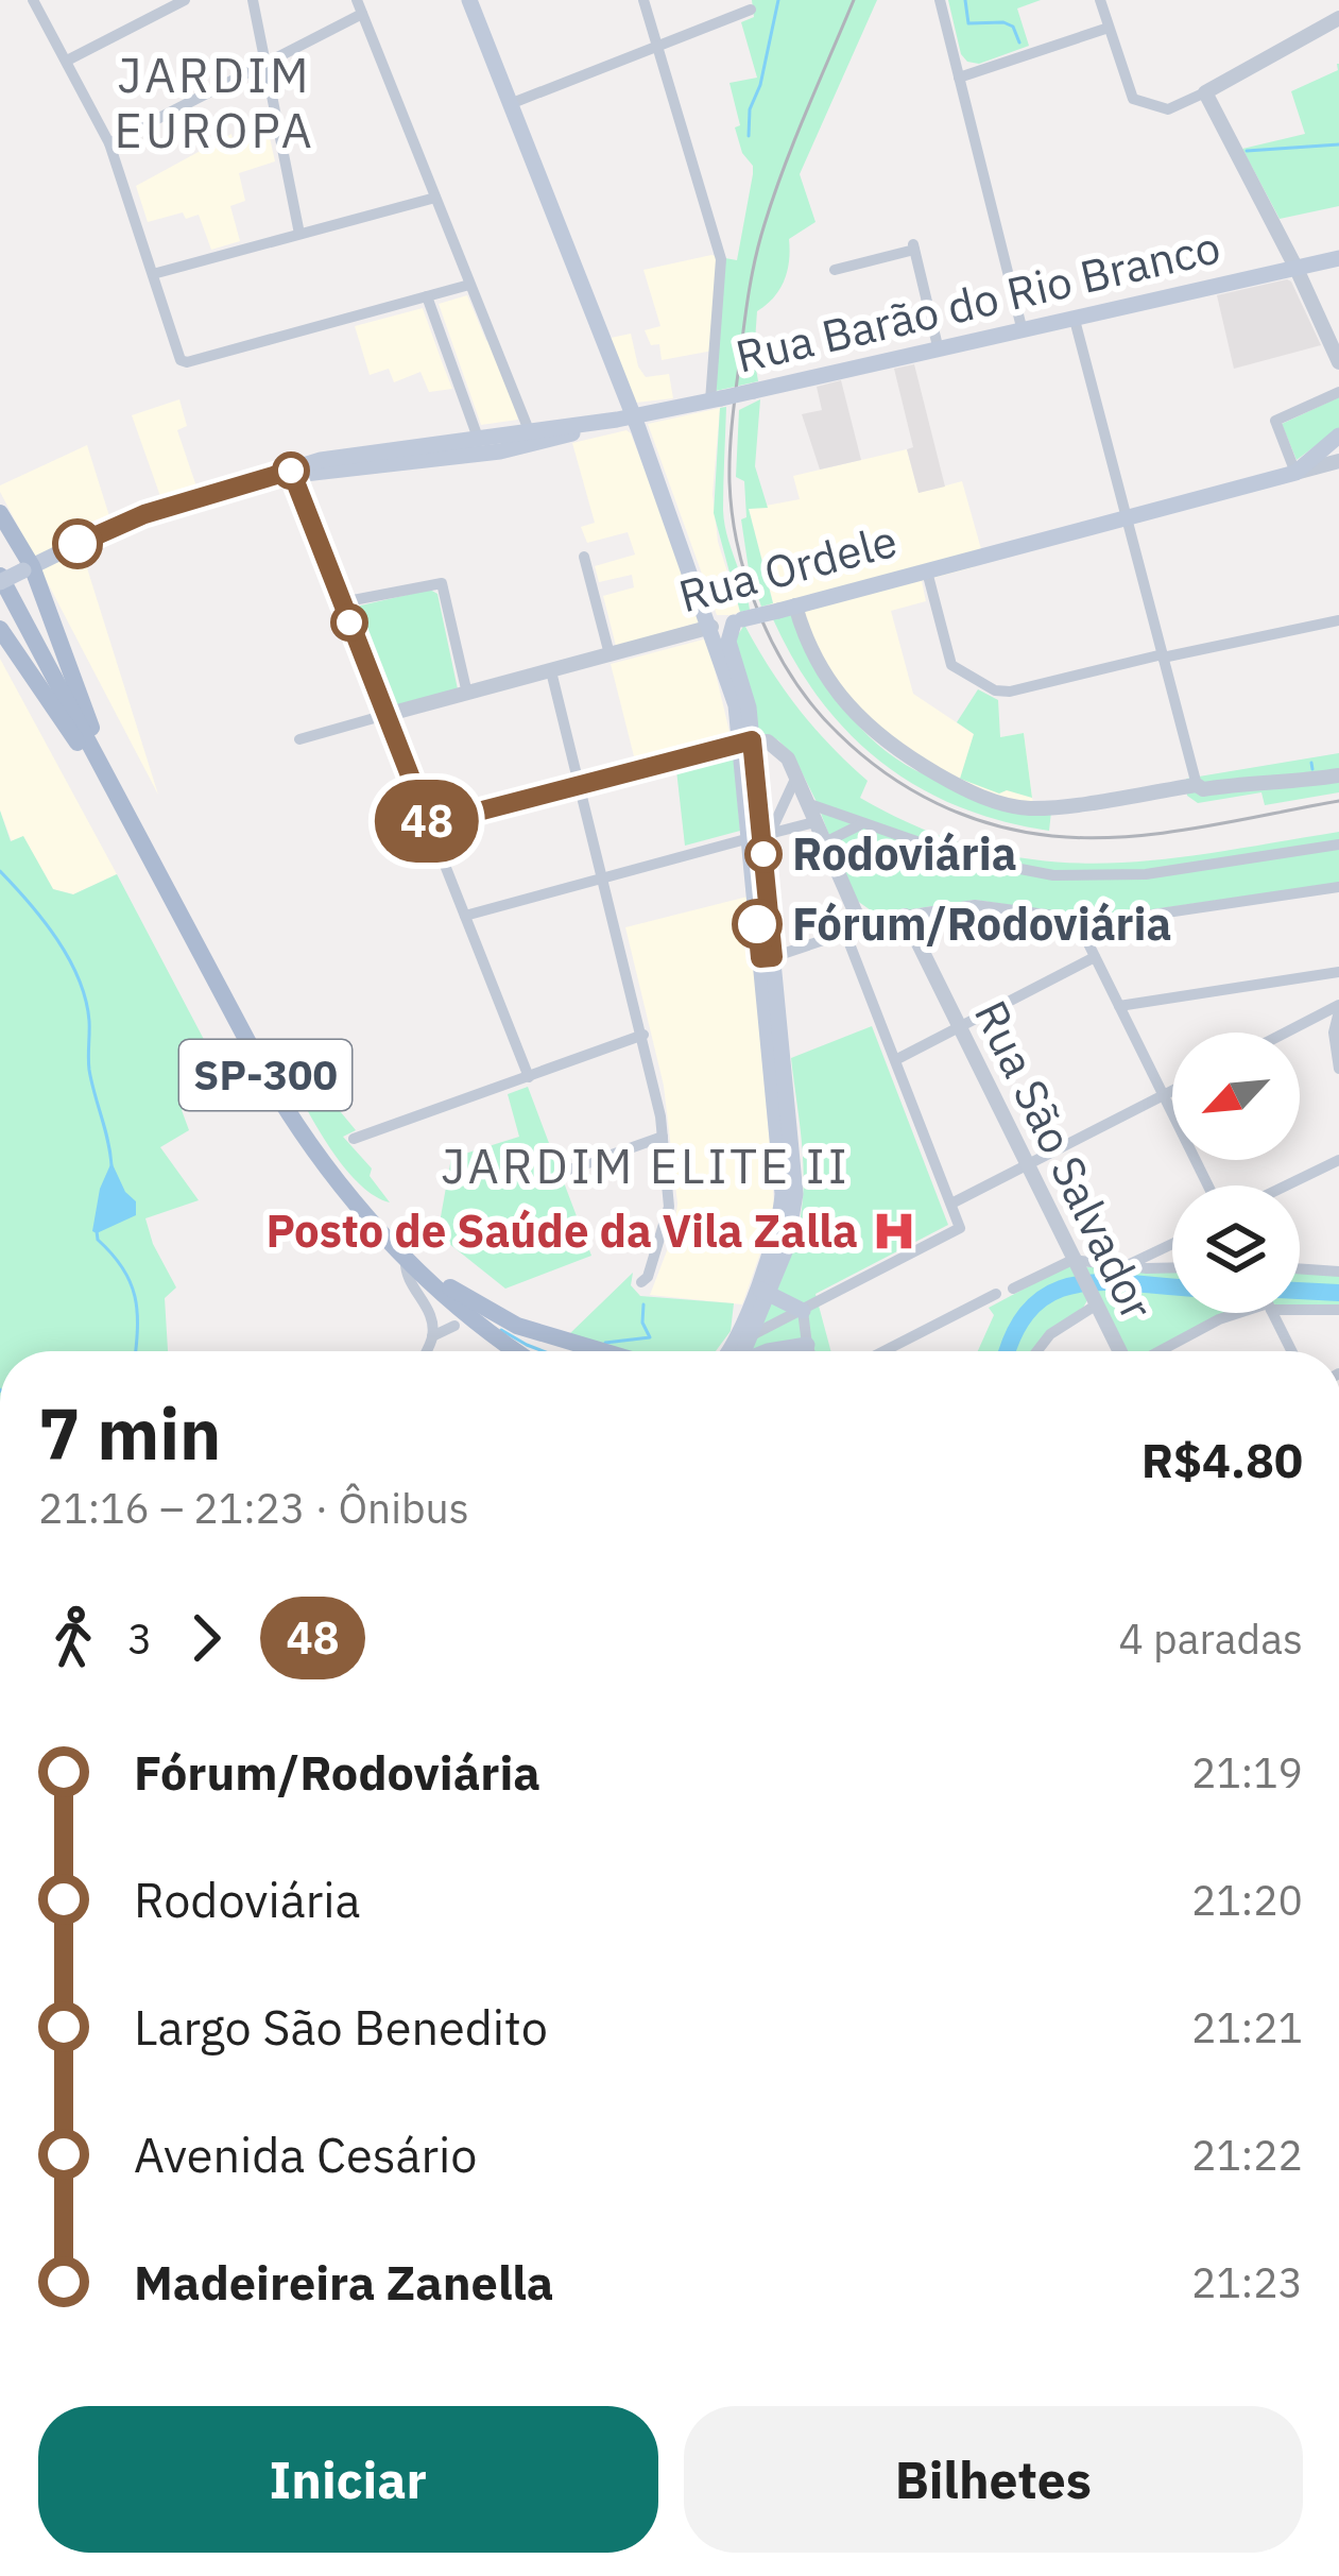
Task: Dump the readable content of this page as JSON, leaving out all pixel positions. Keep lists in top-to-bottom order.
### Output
{
  "streets": {
    "main road": ["Rua Barão do Rio Branco", "Rua Ordele", "SP-300"],
    "street": ["Rua São Salvador"]
  },
  "districts": ["JARDIM EUROPA", "JARDIM ELITE II"],
  "places": {
    "other": ["Rodoviária", "Fórum/Rodoviária"],
    "hospital": ["Posto de Saúde da Vila Zalla"]
  },
  "lines": ["bus line 48"],
  "north": "bottom left",
  "page": {
    "on_map": "48",
    "heading": ["7 min", "21:16 – 21:23 · Ônibus", "R$4.80"],
    "legs": ["3", "48", "4 paradas"],
    "list": [
      {
        "name": "Fórum/Rodoviária",
        "value": "21:19"
      },
      {
        "name": "Rodoviária",
        "value": "21:20"
      },
      {
        "name": "Largo São Benedito",
        "value": "21:21"
      },
      {
        "name": "Avenida Cesário",
        "value": "21:22"
      },
      {
        "name": "Madeireira Zanella",
        "value": "21:23"
      }
    ],
    "buttons": ["Iniciar", "Bilhetes"]
  }
}
